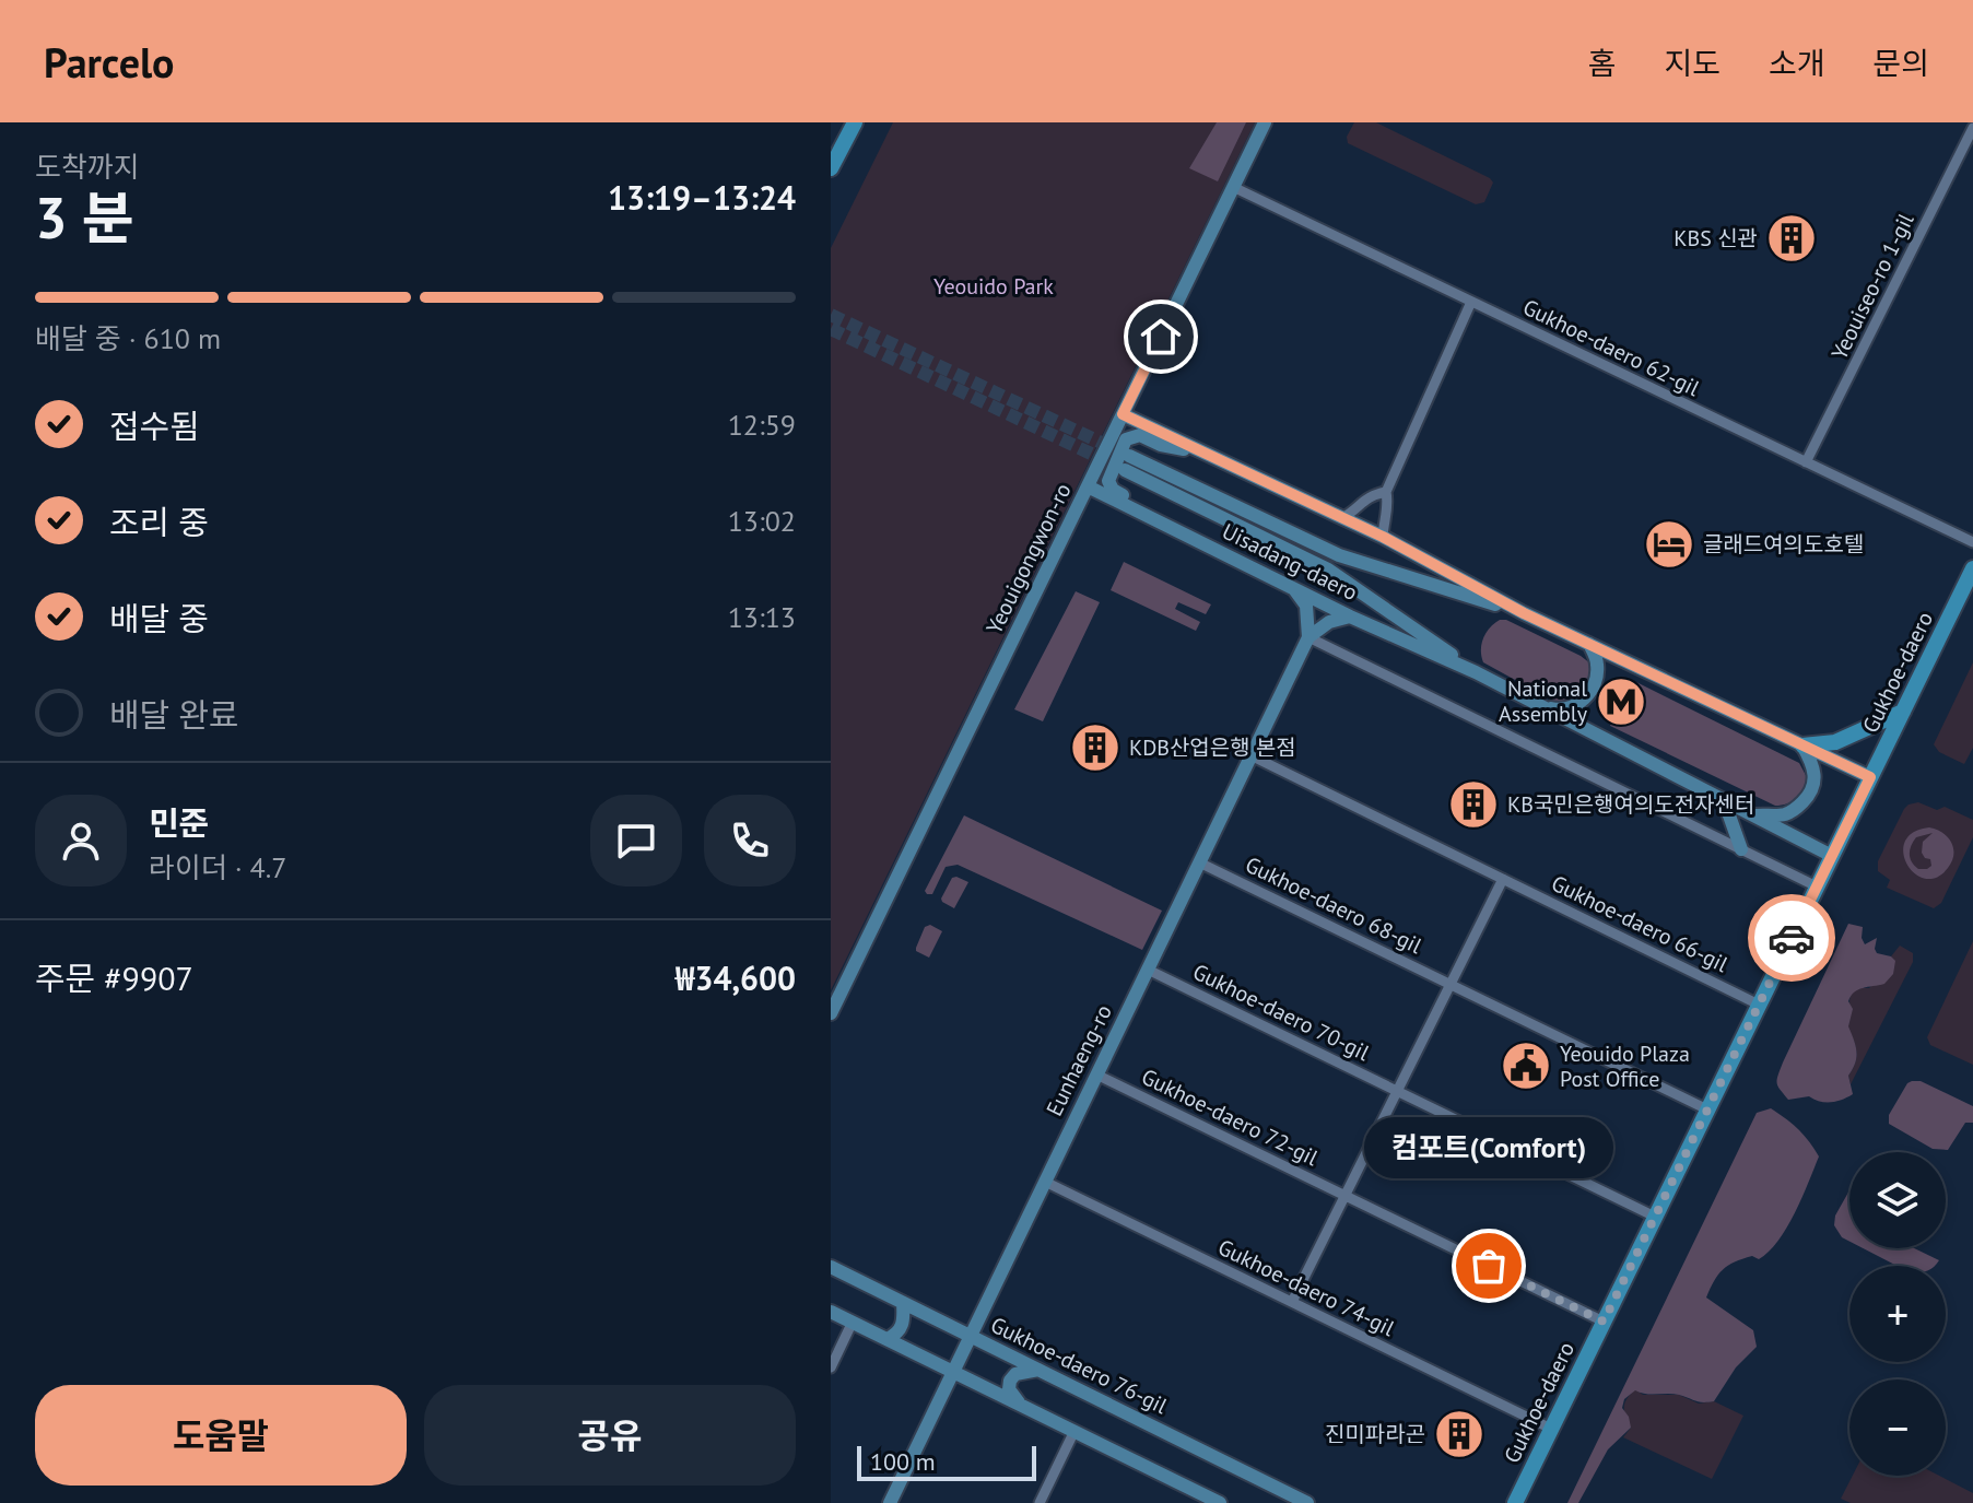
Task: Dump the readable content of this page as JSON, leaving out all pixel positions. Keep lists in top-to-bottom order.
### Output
{
  "streets": {
    "main road": [
      "Yeouigongwon-ro",
      "Uisadang-daero",
      "Gukhoe-daero",
      "Eunhaeng-ro",
      "Gukhoe-daero 76-gil"
    ],
    "street": [
      "Yeouiseo-ro 1-gil",
      "Gukhoe-daero 62-gil",
      "Gukhoe-daero 68-gil",
      "Gukhoe-daero 66-gil",
      "Gukhoe-daero 70-gil",
      "Gukhoe-daero 72-gil",
      "Gukhoe-daero 74-gil"
    ]
  },
  "crossings": [
    ["Yeouiseo-ro 1-gil", "Gukhoe-daero 62-gil"],
    ["Gukhoe-daero 62-gil", "Yeouigongwon-ro"],
    ["Yeouigongwon-ro", "Uisadang-daero"],
    ["Uisadang-daero", "Gukhoe-daero"],
    ["Gukhoe-daero", "Gukhoe-daero 68-gil"],
    ["Gukhoe-daero", "Gukhoe-daero 66-gil"],
    ["Gukhoe-daero", "Gukhoe-daero 70-gil"],
    ["Gukhoe-daero", "Gukhoe-daero 72-gil"],
    ["Gukhoe-daero", "Gukhoe-daero 74-gil"],
    ["Gukhoe-daero 68-gil", "Eunhaeng-ro"],
    ["Gukhoe-daero 66-gil", "Eunhaeng-ro"],
    ["Gukhoe-daero 70-gil", "Eunhaeng-ro"],
    ["Eunhaeng-ro", "Gukhoe-daero 72-gil"],
    ["Eunhaeng-ro", "Gukhoe-daero 74-gil"],
    ["Eunhaeng-ro", "Gukhoe-daero 76-gil"]
  ],
  "parks": ["Yeouido Park"],
  "places": {
    "building": [
      "KBS 신관",
      "KDB산업은행 본점",
      "KB국민은행여의도전자센터",
      "진미파라곤"
    ],
    "hotel": ["글래드여의도호텔"],
    "metro station": ["National Assembly"],
    "public building": ["Yeouido Plaza Post Office"],
    "other": ["컴포트(Comfort)"]
  },
  "scale_bar": "100 m",
  "page": {
    "header": "Parcelo",
    "nav": [
      "홈",
      "지도",
      "소개",
      "문의"
    ],
    "heading": ["3 분", "도착까지", "13:19–13:24"],
    "panel": [
      "민준",
      "라이더 · 4.7",
      "주문 #9907",
      "₩34,600"
    ],
    "bar": "배달 중 · 610 m",
    "list": [
      ["접수됨", "12:59"],
      ["조리 중", "13:02"],
      ["배달 중", "13:13"],
      "배달 완료"
    ],
    "bubble": "컴포트(Comfort)",
    "map_buttons": ["+", "−"],
    "buttons": ["도움말", "공유"],
    "scale": "100 m"
  }
}
